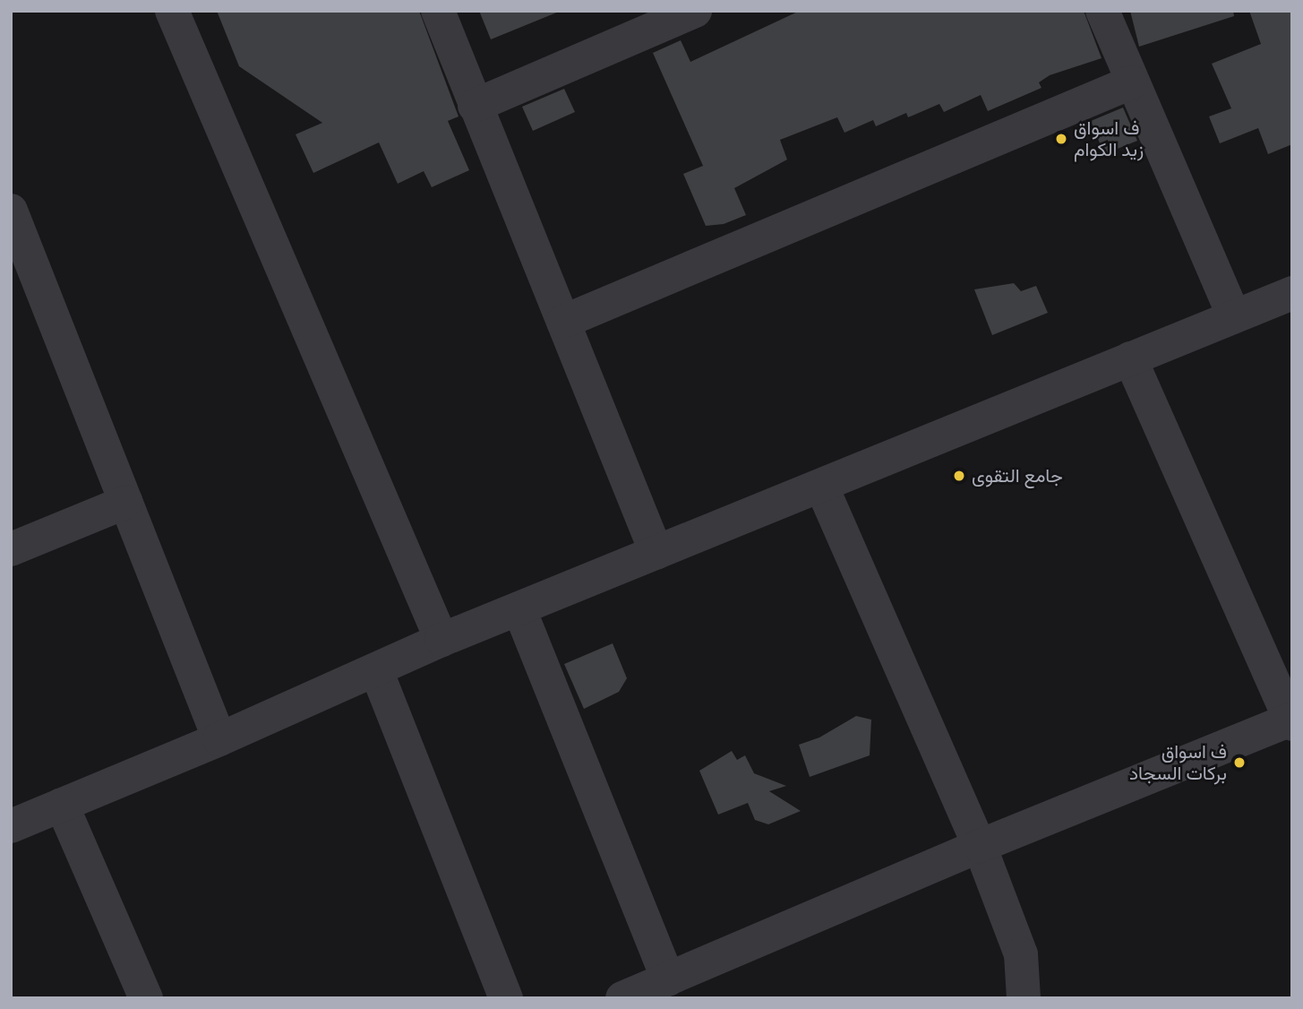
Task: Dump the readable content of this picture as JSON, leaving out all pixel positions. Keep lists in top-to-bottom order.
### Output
{
  "places": ["ف اسواق زيد الكوام", "جامع التقوى", "ف اسواق بركات السجاد"]
}
